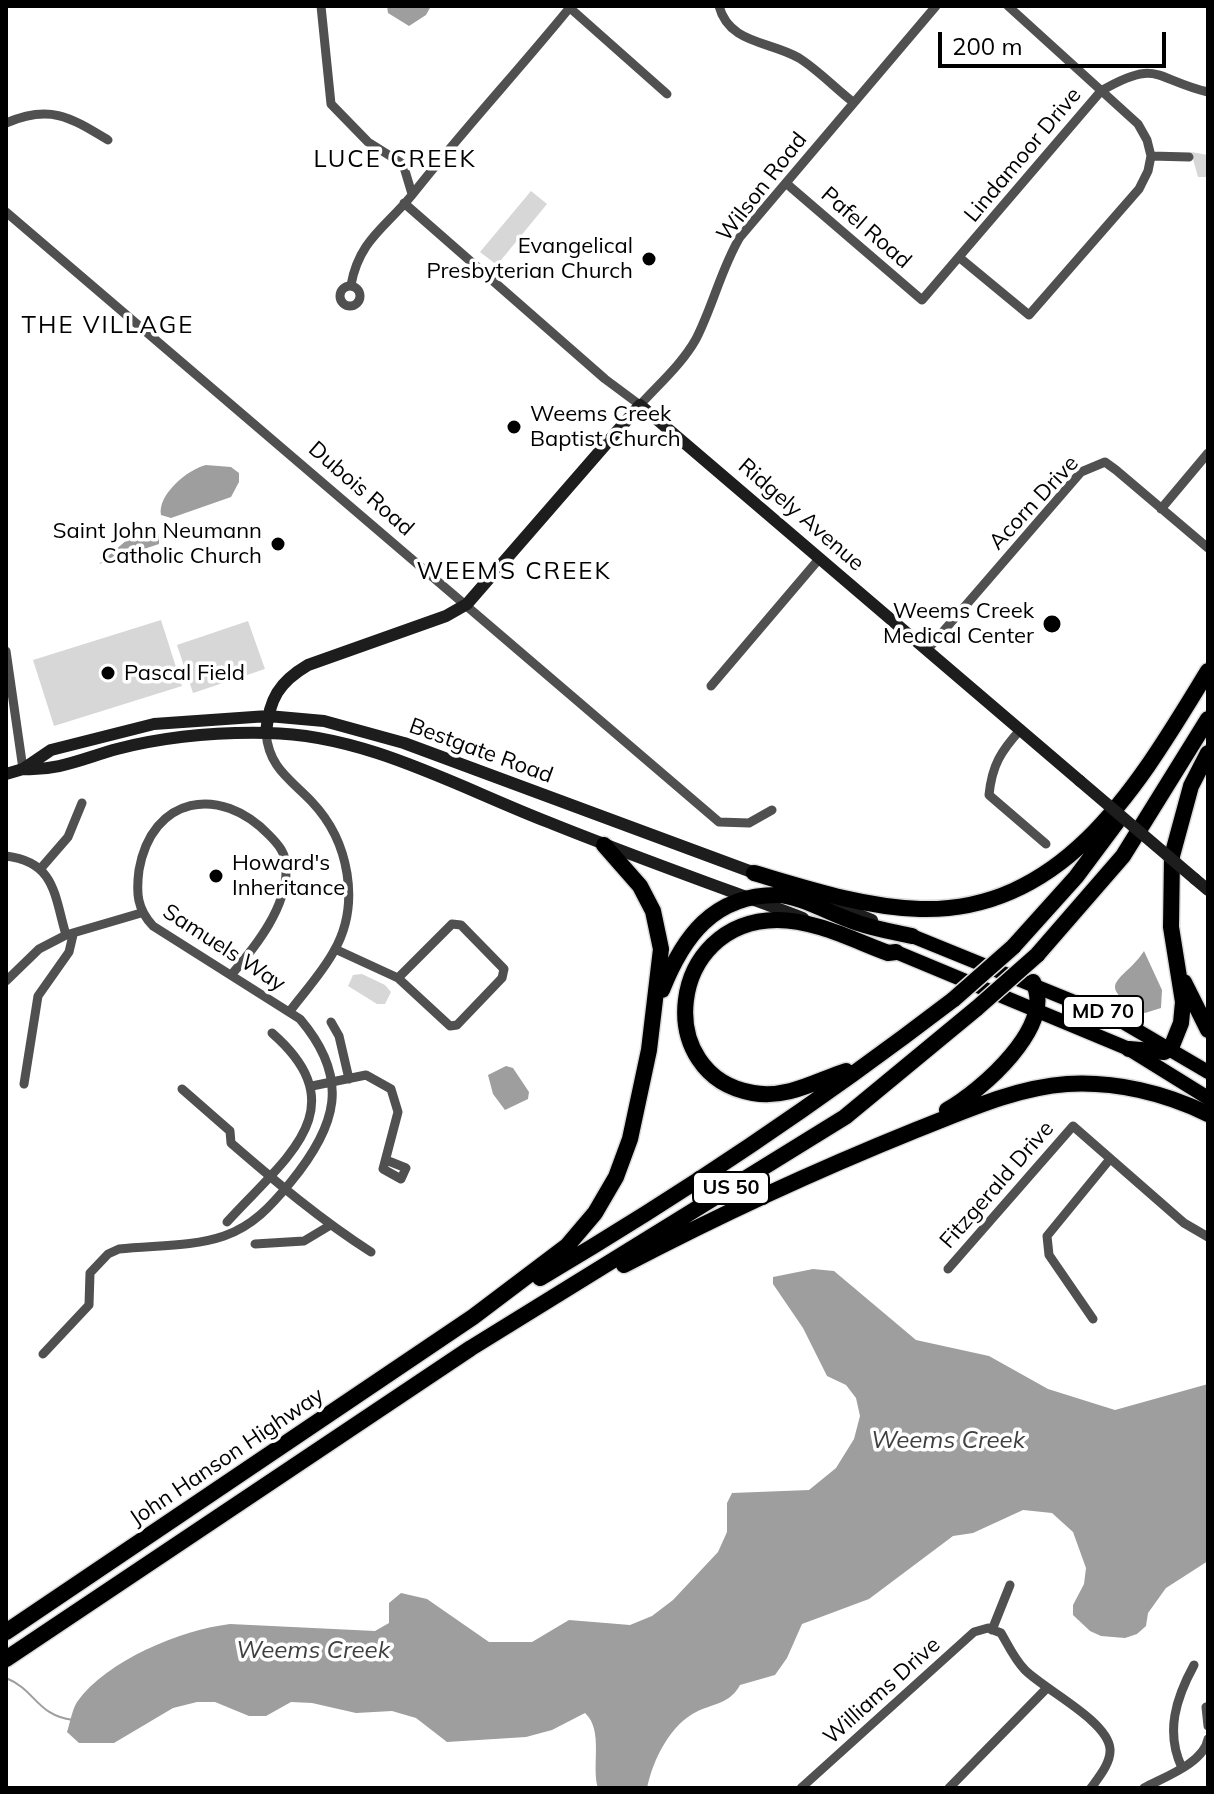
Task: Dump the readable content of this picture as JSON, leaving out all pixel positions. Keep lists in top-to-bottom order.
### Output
{
  "streets": {
    "highway": ["US 50", "John Hanson Highway"],
    "main road": ["Ridgely Avenue", "Bestgate Road", "MD 70"],
    "street": [
      "Lindamoor Drive",
      "Wilson Road",
      "Pafel Road",
      "Dubois Road",
      "Acorn Drive",
      "Samuels Way",
      "Fitzgerald Drive",
      "Williams Drive"
    ]
  },
  "crossings": [
    ["Lindamoor Drive", "Pafel Road"],
    ["Wilson Road", "Pafel Road"],
    ["Wilson Road", "Ridgely Avenue"],
    ["Acorn Drive", "Ridgely Avenue"],
    ["Bestgate Road", "MD 70"],
    ["US 50", "John Hanson Highway"]
  ],
  "districts": ["LUCE CREEK", "THE VILLAGE", "WEEMS CREEK"],
  "water": ["Weems Creek"],
  "places": [
    "Evangelical Presbyterian Church",
    "Weems Creek Baptist Church",
    "Saint John Neumann Catholic Church",
    "Weems Creek Medical Center",
    "Pascal Field",
    "Howard's Inheritance"
  ],
  "scale_bar": "200 m"
}
